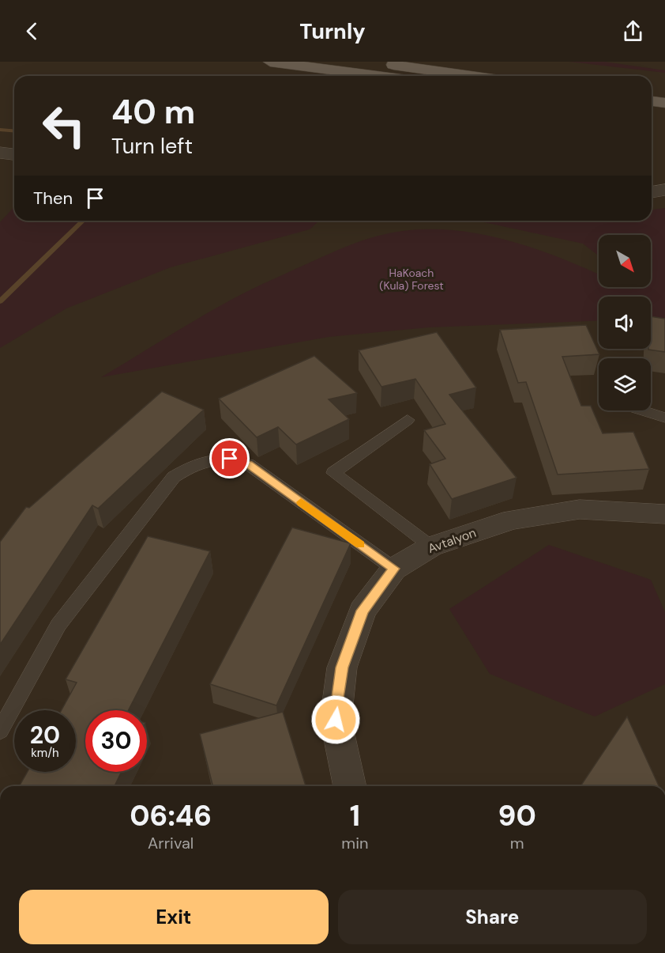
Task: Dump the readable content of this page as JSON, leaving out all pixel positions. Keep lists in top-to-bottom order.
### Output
{
  "streets": {
    "street": ["Avtalyon"]
  },
  "parks": ["HaKoach (Kula) Forest"],
  "north": "bottom right",
  "page": {
    "header": "Turnly",
    "turn": ["40 m", "Turn left"],
    "then": "Then",
    "speed": "20 km/h",
    "limit": "30",
    "eta": [
      "06:46",
      "Arrival",
      "1",
      "min",
      "90",
      "m"
    ],
    "buttons": ["Exit", "Share"]
  }
}
